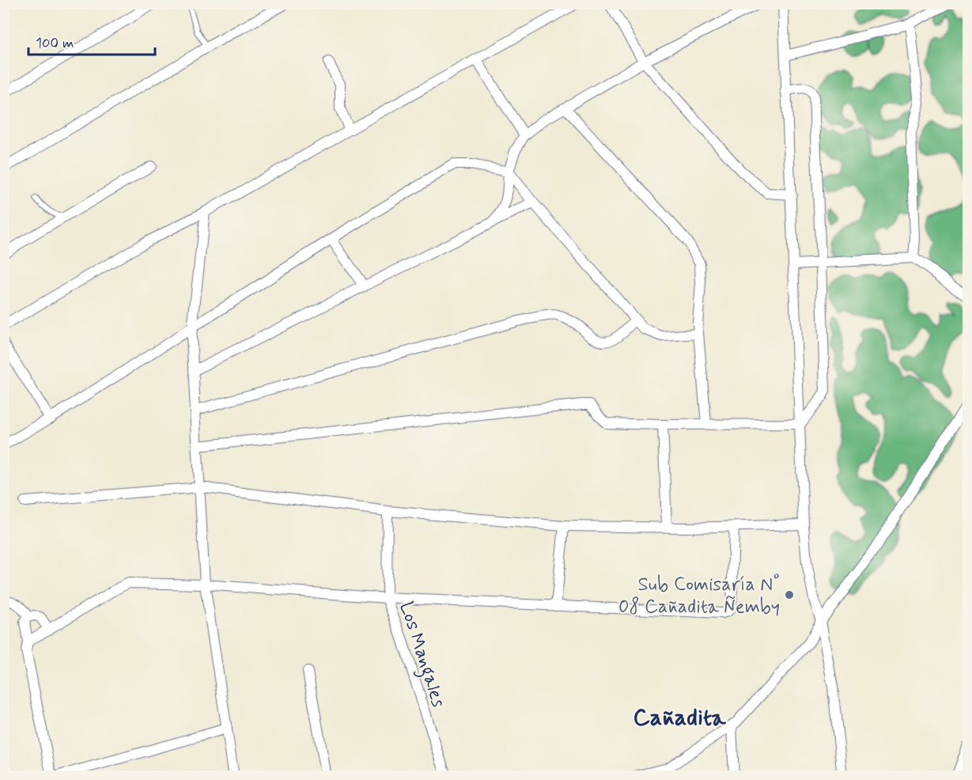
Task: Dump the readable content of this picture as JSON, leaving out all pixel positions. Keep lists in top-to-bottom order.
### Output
{
  "streets": {
    "street": ["Los Mangales"]
  },
  "districts": ["Cañadita"],
  "places": ["Sub Comisaría N° 08 Cañadita Ñemby"],
  "scale_bar": "100 m"
}
